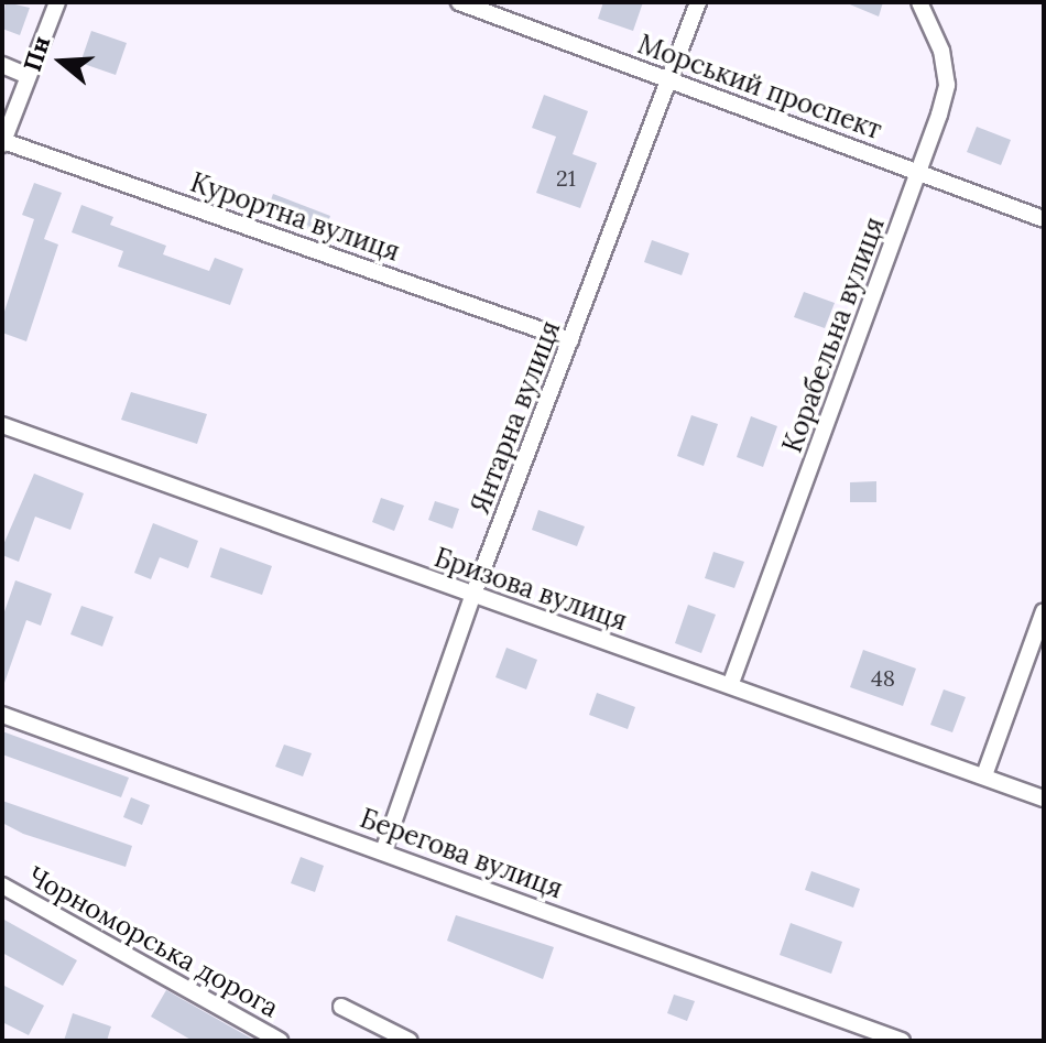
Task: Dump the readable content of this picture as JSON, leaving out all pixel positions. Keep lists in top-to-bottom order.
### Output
{
  "streets": {
    "street": [
      "Морський проспект",
      "Курортна вулиця",
      "Корабельна вулиця",
      "Янтарна вулиця",
      "Бризова вулиця",
      "Берегова вулиця",
      "Чорноморська дорога"
    ]
  },
  "crossings": [
    ["Морський проспект", "Корабельна вулиця"],
    ["Морський проспект", "Янтарна вулиця"],
    ["Курортна вулиця", "Янтарна вулиця"],
    ["Корабельна вулиця", "Бризова вулиця"],
    ["Янтарна вулиця", "Бризова вулиця"],
    ["Янтарна вулиця", "Берегова вулиця"]
  ],
  "house_numbers": ["21", "48"],
  "north": "left"
}
